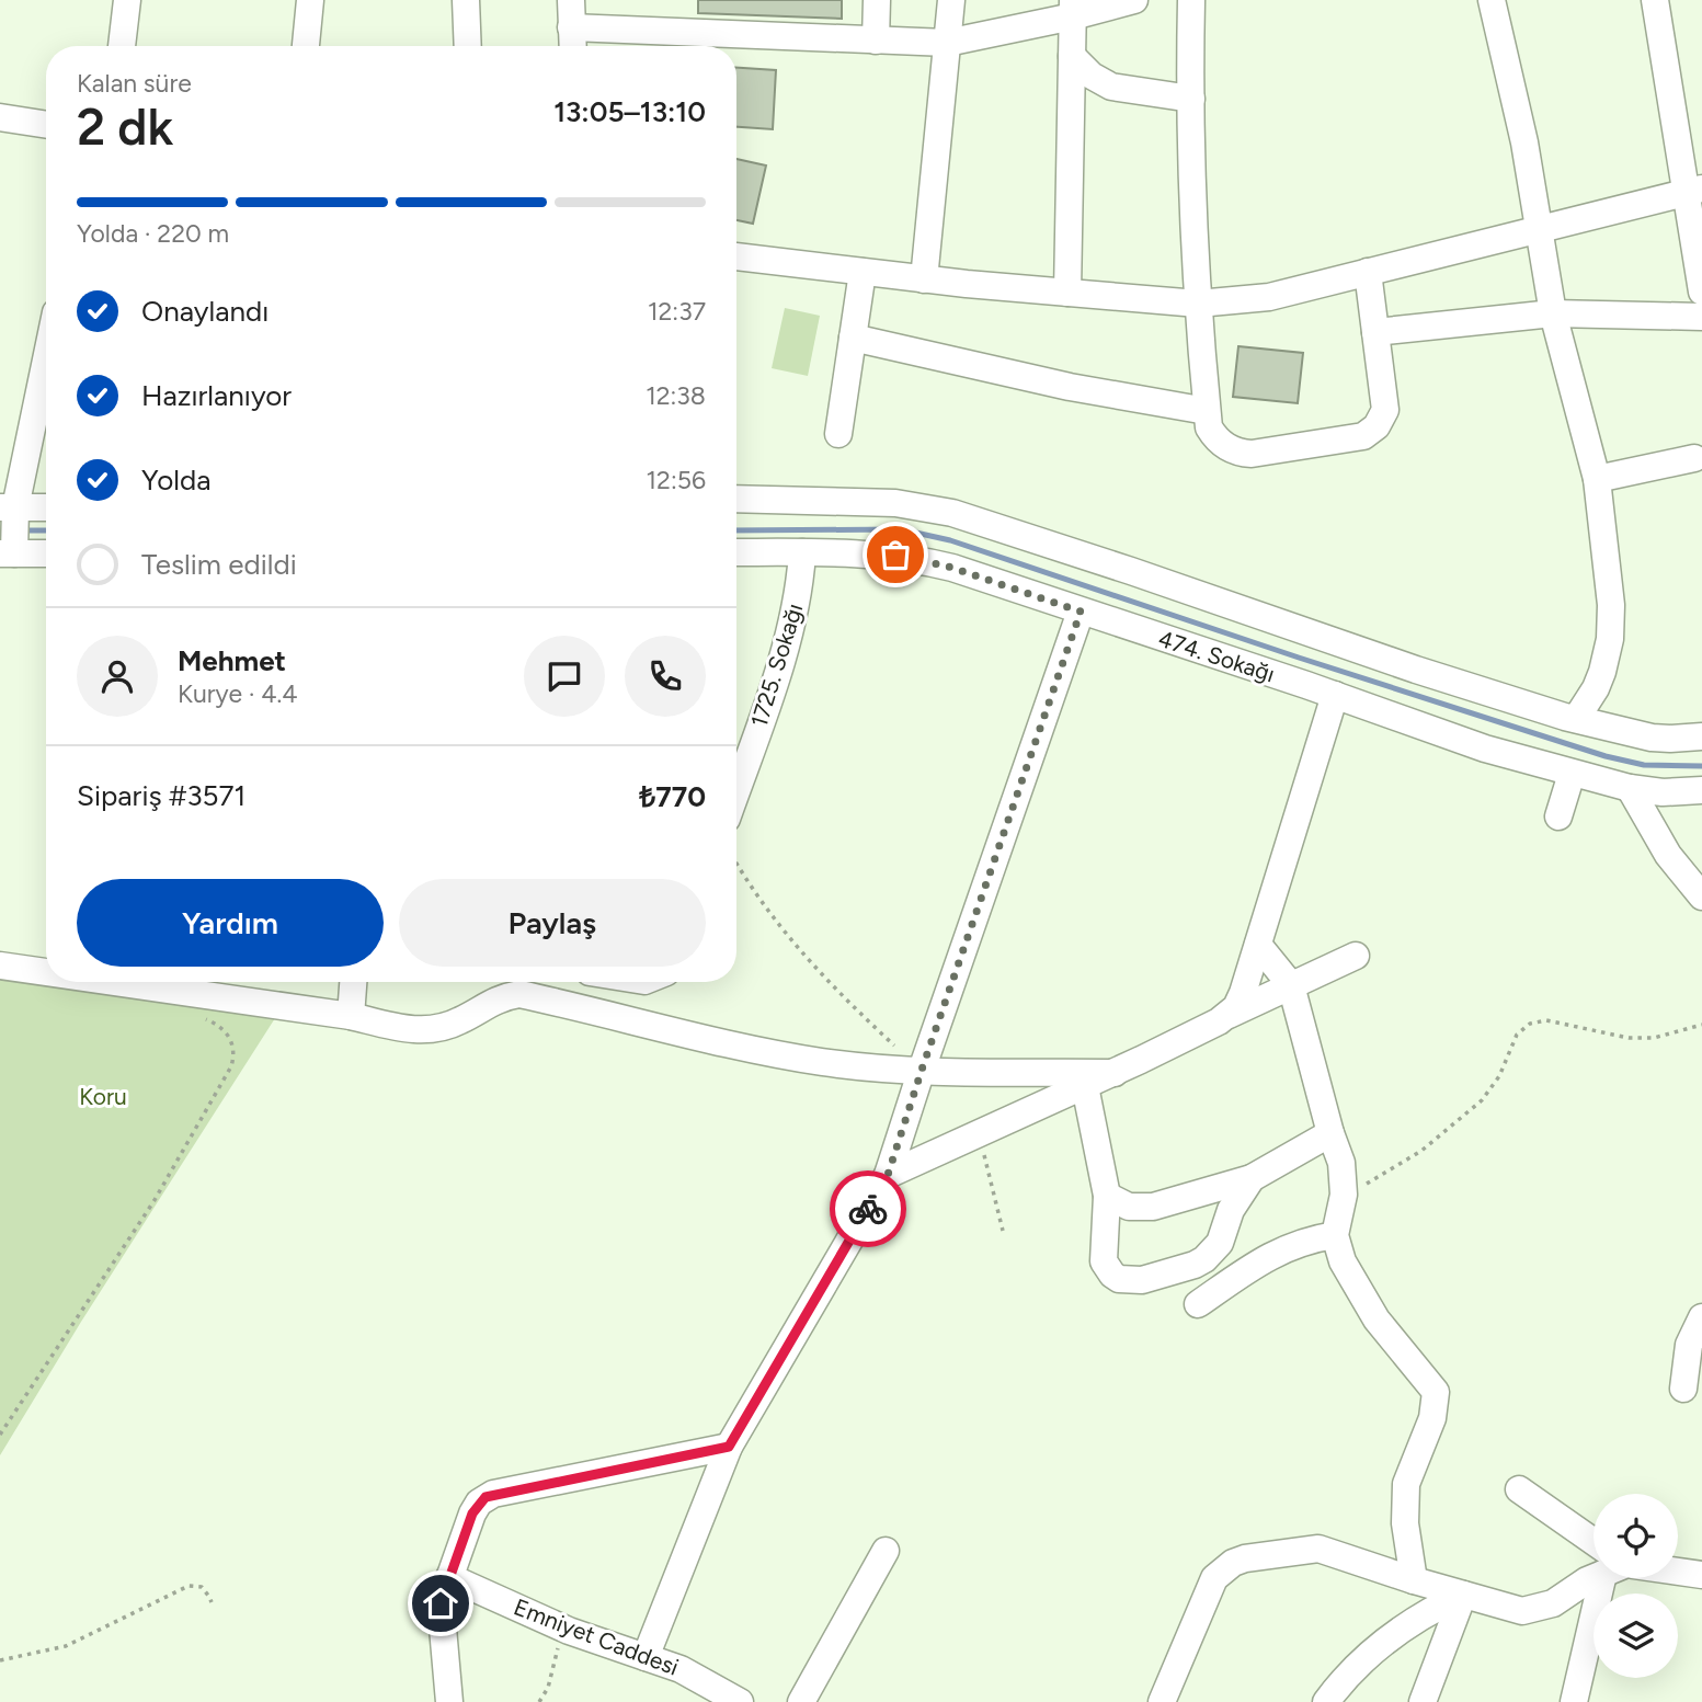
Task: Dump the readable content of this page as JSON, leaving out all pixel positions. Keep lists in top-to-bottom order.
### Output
{
  "streets": {
    "street": ["474. Sokağı", "1725. Sokağı", "Emniyet Caddesi"]
  },
  "crossings": [
    ["474. Sokağı", "1725. Sokağı"]
  ],
  "parks": ["Koru"],
  "page": {
    "heading": ["2 dk", "Kalan süre", "13:05–13:10"],
    "panel": [
      "Mehmet",
      "Kurye · 4.4",
      "Sipariş #3571",
      "₺770"
    ],
    "bar": "Yolda · 220 m",
    "list": [
      ["Onaylandı", "12:37"],
      ["Hazırlanıyor", "12:38"],
      ["Yolda", "12:56"],
      "Teslim edildi"
    ],
    "buttons": ["Yardım", "Paylaş"]
  }
}
